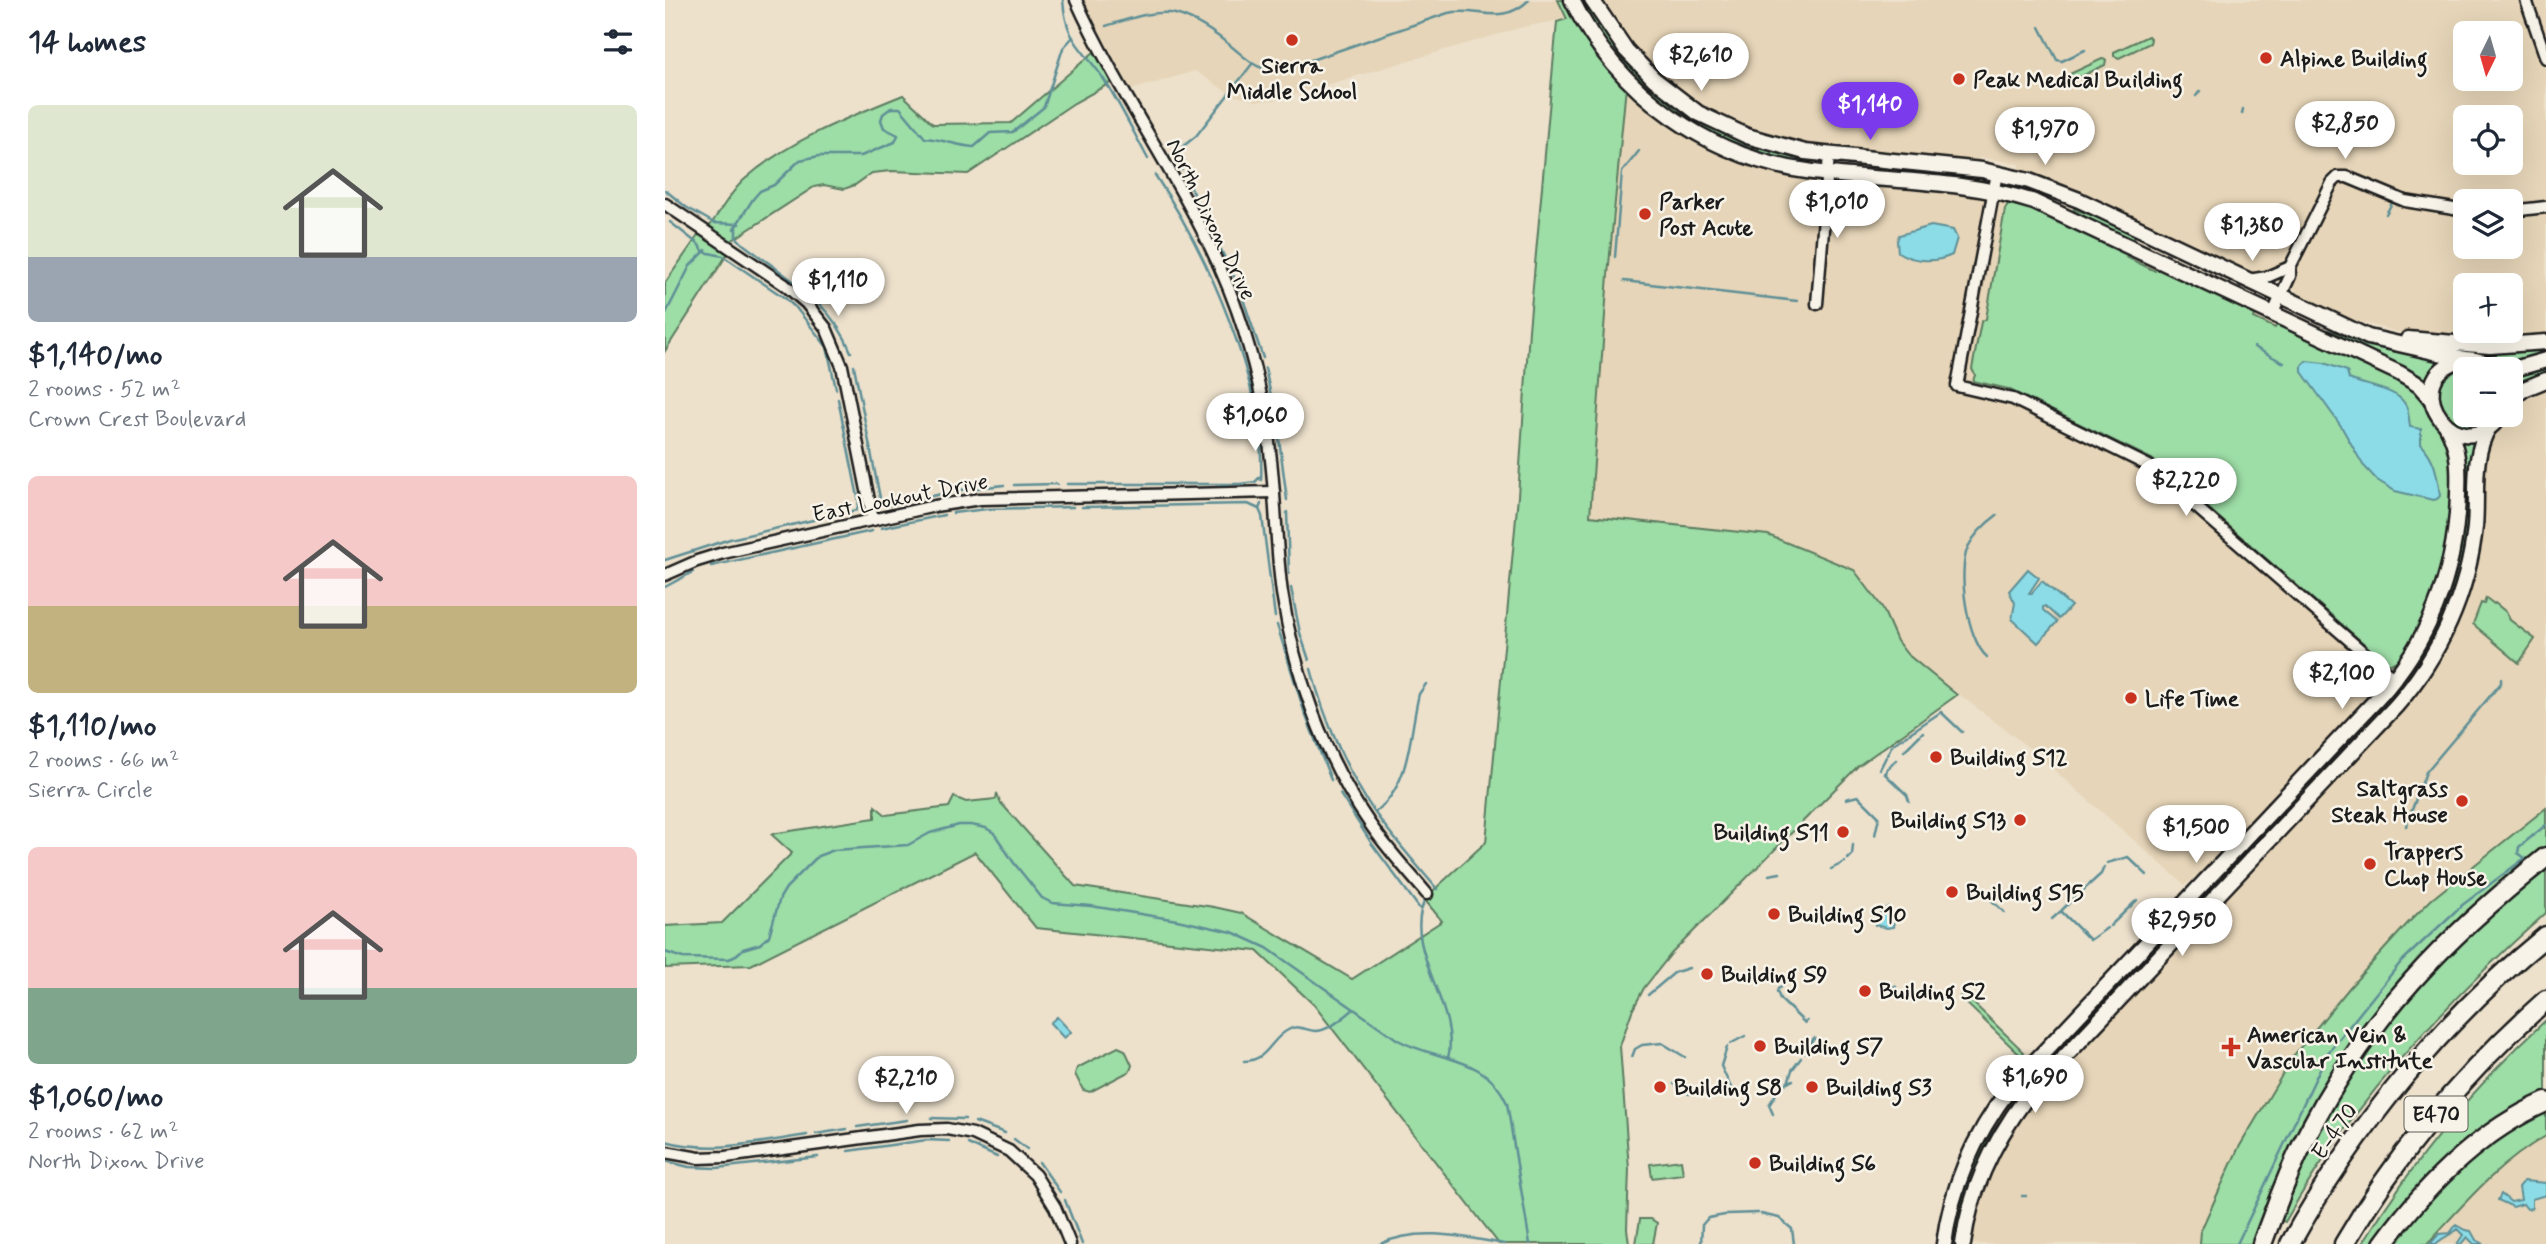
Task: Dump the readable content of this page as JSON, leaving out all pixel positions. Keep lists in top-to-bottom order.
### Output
{
  "streets": {
    "highway": ["E470", "E-470"],
    "street": ["North Dixon Drive", "East Lookout Drive"]
  },
  "crossings": [
    ["North Dixon Drive", "East Lookout Drive"]
  ],
  "places": {
    "other": [
      "Sierra Middle School",
      "Alpine Building",
      "Peak Medical Building",
      "Parker Post Acute",
      "Life Time",
      "Building S12",
      "Saltgrass Steak House",
      "Building S13",
      "Building S11",
      "Trappers Chop House",
      "Building S15",
      "Building S10",
      "Building S9",
      "Building S2",
      "Building S7",
      "Building S8",
      "Building S3",
      "Building S6"
    ],
    "health": ["American Vein & Vascular Institute"]
  },
  "north": "bottom",
  "page": {
    "heading": "14 homes",
    "map_buttons": ["+", "−"],
    "price": [
      "$2,610",
      "$1,140",
      "$2,850",
      "$1,970",
      "$1,010",
      "$1,380",
      "$1,110",
      "$1,060",
      "$2,220",
      "$2,100",
      "$1,500",
      "$2,950",
      "$1,690",
      "$2,210"
    ],
    "list": [
      {
        "name": "$1,140/mo",
        "note": "2 rooms · 52 m² · Crown Crest Boulevard"
      },
      {
        "name": "$1,110/mo",
        "note": "2 rooms · 66 m² · Sierra Circle"
      },
      {
        "name": "$1,060/mo",
        "note": "2 rooms · 62 m² · North Dixon Drive"
      }
    ]
  }
}
